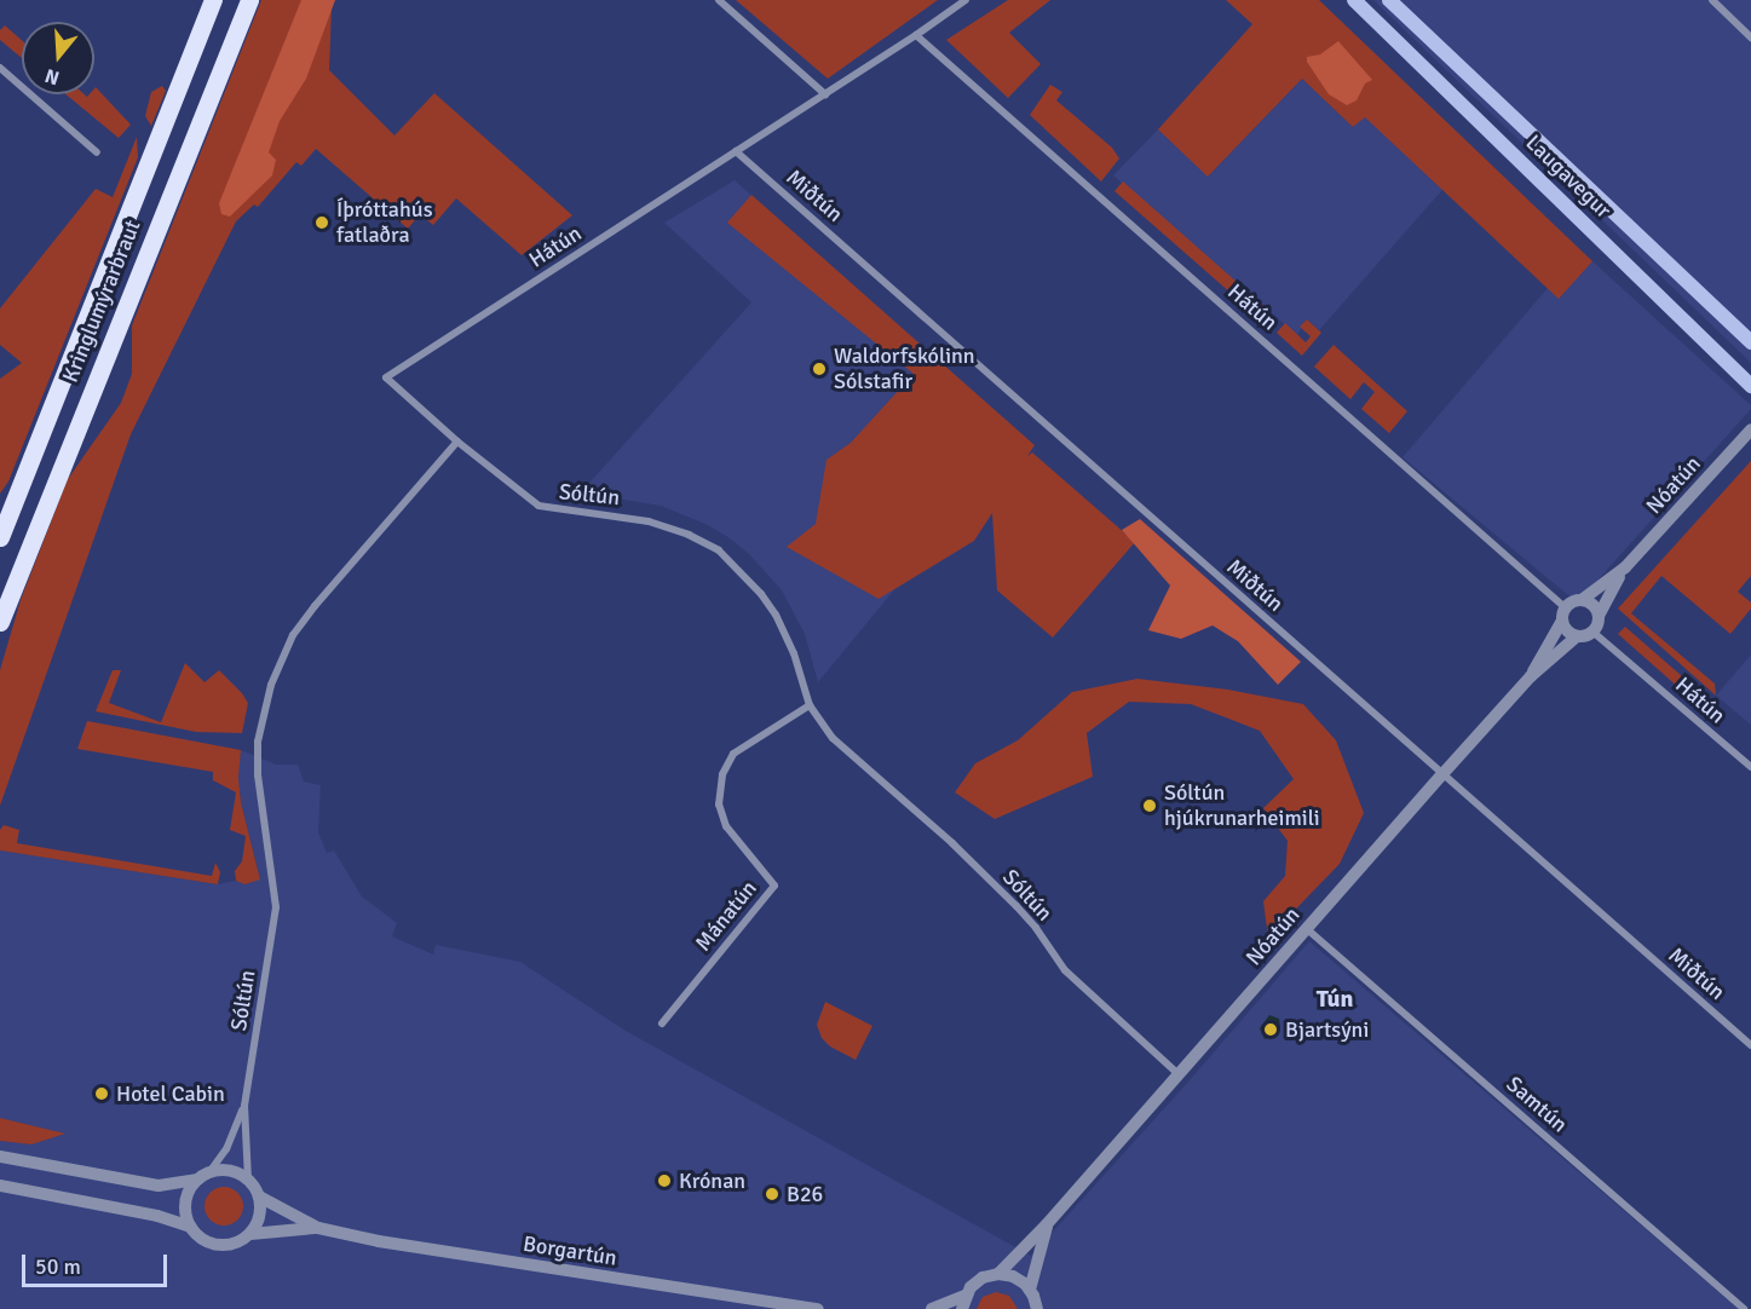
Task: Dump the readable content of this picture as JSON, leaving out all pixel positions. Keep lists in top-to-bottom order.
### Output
{
  "streets": {
    "main road": ["Laugavegur", "Kringlumýrarbraut"],
    "street": [
      "Miðtún",
      "Hátún",
      "Nóatún",
      "Sóltún",
      "Mánatún",
      "Samtún",
      "Borgartún"
    ]
  },
  "crossings": [
    ["Miðtún", "Hátún"],
    ["Miðtún", "Nóatún"],
    ["Hátún", "Nóatún"],
    ["Hátún", "Sóltún"],
    ["Nóatún", "Sóltún"],
    ["Nóatún", "Samtún"],
    ["Sóltún", "Mánatún"],
    ["Sóltún", "Borgartún"]
  ],
  "districts": ["Tún"],
  "places": [
    "Íþróttahús fatlaðra",
    "Waldorfskólinn Sólstafir",
    "Sóltún hjúkrunarheimili",
    "Bjartsýni",
    "Hotel Cabin",
    "Krónan",
    "B26"
  ],
  "scale_bar": "50 m",
  "north": "bottom"
}
